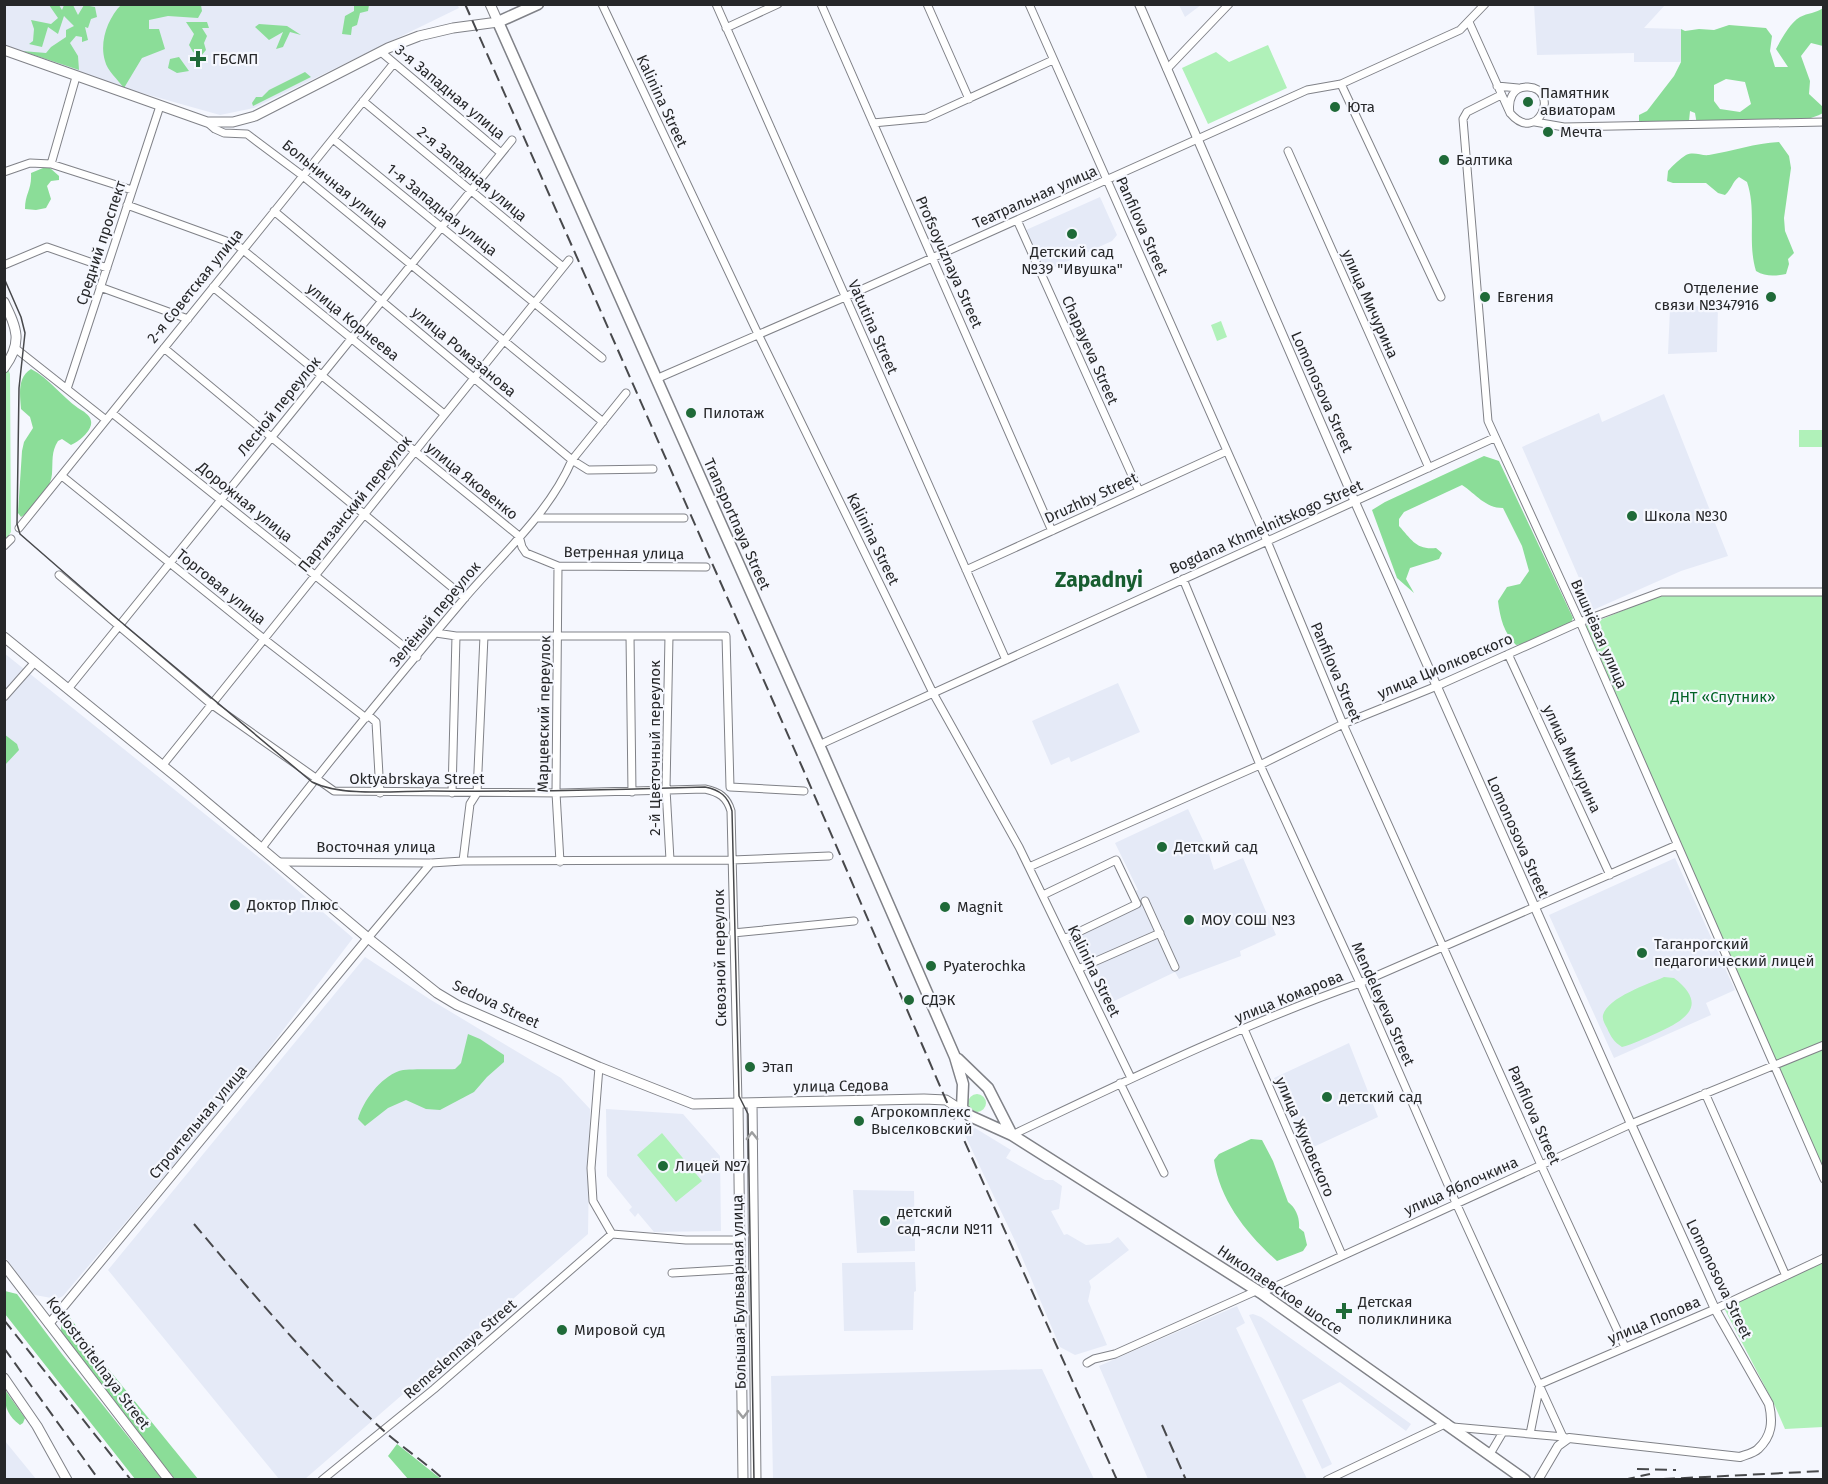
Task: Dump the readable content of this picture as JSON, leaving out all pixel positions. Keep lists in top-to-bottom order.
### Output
{
  "streets": {
    "main road": [
      "Больничная улица",
      "Transportnaya Street",
      "Sedova Street",
      "улица Седова",
      "Николаевское шоссе",
      "Большая Бульварная улица",
      "Kotlostroitelnaya Street"
    ],
    "street": [
      "3-я Западная улица",
      "Kalinina Street",
      "2-я Западная улица",
      "Театральная улица",
      "1-я Западная улица",
      "Panfilova Street",
      "Средний проспект",
      "Profsoyuznaya Street",
      "2-я Советская улица",
      "улица Мичурина",
      "улица Корнеева",
      "Vatutina Street",
      "Chapayeva Street",
      "улица Ромазанова",
      "Lomonosova Street",
      "Лесной переулок",
      "улица Яковенко",
      "Druzhby Street",
      "Дорожная улица",
      "Партизанский переулок",
      "Bogdana Khmelnitskogo Street",
      "Ветренная улица",
      "Торговая улица",
      "Зелёный переулок",
      "Вишнёвая улица",
      "улица Циолковского",
      "Марцевский переулок",
      "2-й Цветочный переулок",
      "Oktyabrskaya Street",
      "Восточная улица",
      "Сквозной переулок",
      "улица Комарова",
      "Mendeleyeva Street",
      "Строительная улица",
      "улица Жуковского",
      "улица Яблочкина",
      "улица Попова",
      "Remeslennaya Street"
    ]
  },
  "crossings": [
    ["3-я Западная улица", "2-я Советская улица"],
    ["3-я Западная улица", "Лесной переулок"],
    ["Kalinina Street", "Театральная улица"],
    ["Kalinina Street", "Bogdana Khmelnitskogo Street"],
    ["Kalinina Street", "улица Циолковского"],
    ["Kalinina Street", "улица Комарова"],
    ["2-я Западная улица", "2-я Советская улица"],
    ["2-я Западная улица", "Лесной переулок"],
    ["2-я Западная улица", "Партизанский переулок"],
    ["Больничная улица", "Средний проспект"],
    ["Больничная улица", "2-я Советская улица"],
    ["Больничная улица", "Лесной переулок"],
    ["Больничная улица", "Партизанский переулок"],
    ["Больничная улица", "Зелёный переулок"],
    ["Театральная улица", "Panfilova Street"],
    ["Театральная улица", "Profsoyuznaya Street"],
    ["Театральная улица", "Vatutina Street"],
    ["Театральная улица", "Chapayeva Street"],
    ["Театральная улица", "Lomonosova Street"],
    ["Театральная улица", "Transportnaya Street"],
    ["1-я Западная улица", "2-я Советская улица"],
    ["1-я Западная улица", "Лесной переулок"],
    ["1-я Западная улица", "Партизанский переулок"],
    ["Panfilova Street", "Druzhby Street"],
    ["Panfilova Street", "Bogdana Khmelnitskogo Street"],
    ["Panfilova Street", "улица Циолковского"],
    ["Panfilova Street", "улица Комарова"],
    ["Panfilova Street", "улица Яблочкина"],
    ["Panfilova Street", "улица Попова"],
    ["Средний проспект", "улица Корнеева"],
    ["Profsoyuznaya Street", "Druzhby Street"],
    ["2-я Советская улица", "улица Корнеева"],
    ["2-я Советская улица", "улица Ромазанова"],
    ["2-я Советская улица", "улица Яковенко"],
    ["2-я Советская улица", "Дорожная улица"],
    ["2-я Советская улица", "Торговая улица"],
    ["улица Мичурина", "Bogdana Khmelnitskogo Street"],
    ["улица Мичурина", "улица Циолковского"],
    ["улица Мичурина", "улица Комарова"],
    ["улица Корнеева", "Лесной переулок"],
    ["улица Корнеева", "Партизанский переулок"],
    ["Vatutina Street", "Druzhby Street"],
    ["Vatutina Street", "Bogdana Khmelnitskogo Street"],
    ["Chapayeva Street", "Druzhby Street"],
    ["улица Ромазанова", "Лесной переулок"],
    ["улица Ромазанова", "Партизанский переулок"],
    ["улица Ромазанова", "Зелёный переулок"],
    ["Lomonosova Street", "Bogdana Khmelnitskogo Street"],
    ["Lomonosova Street", "улица Циолковского"],
    ["Lomonosova Street", "улица Комарова"],
    ["Lomonosova Street", "Mendeleyeva Street"],
    ["Lomonosova Street", "улица Яблочкина"],
    ["Lomonosova Street", "улица Попова"],
    ["Лесной переулок", "улица Яковенко"],
    ["Лесной переулок", "Дорожная улица"],
    ["Лесной переулок", "Торговая улица"],
    ["Лесной переулок", "Oktyabrskaya Street"],
    ["улица Яковенко", "Партизанский переулок"],
    ["улица Яковенко", "Ветренная улица"],
    ["улица Яковенко", "Зелёный переулок"],
    ["Дорожная улица", "Партизанский переулок"],
    ["Дорожная улица", "Зелёный переулок"],
    ["Партизанский переулок", "Торговая улица"],
    ["Партизанский переулок", "Oktyabrskaya Street"],
    ["Transportnaya Street", "Bogdana Khmelnitskogo Street"],
    ["Bogdana Khmelnitskogo Street", "Вишнёвая улица"],
    ["Bogdana Khmelnitskogo Street", "Mendeleyeva Street"],
    ["Ветренная улица", "Зелёный переулок"],
    ["Ветренная улица", "Марцевский переулок"],
    ["Торговая улица", "Зелёный переулок"],
    ["Зелёный переулок", "Oktyabrskaya Street"],
    ["Вишнёвая улица", "улица Циолковского"],
    ["Вишнёвая улица", "улица Комарова"],
    ["Вишнёвая улица", "улица Яблочкина"],
    ["улица Циолковского", "Mendeleyeva Street"],
    ["Марцевский переулок", "Oktyabrskaya Street"],
    ["Марцевский переулок", "Восточная улица"],
    ["2-й Цветочный переулок", "Oktyabrskaya Street"],
    ["2-й Цветочный переулок", "Восточная улица"],
    ["Oktyabrskaya Street", "Сквозной переулок"],
    ["Восточная улица", "Сквозной переулок"],
    ["Восточная улица", "Sedova Street"],
    ["Сквозной переулок", "Sedova Street"],
    ["Сквозной переулок", "улица Седова"],
    ["Сквозной переулок", "Большая Бульварная улица"],
    ["улица Комарова", "Mendeleyeva Street"],
    ["улица Комарова", "улица Жуковского"],
    ["улица Комарова", "Николаевское шоссе"],
    ["Sedova Street", "улица Седова"],
    ["Sedova Street", "Строительная улица"],
    ["Sedova Street", "Большая Бульварная улица"],
    ["Mendeleyeva Street", "улица Яблочкина"],
    ["Mendeleyeva Street", "улица Попова"],
    ["улица Седова", "Николаевское шоссе"],
    ["улица Седова", "Большая Бульварная улица"],
    ["Строительная улица", "Kotlostroitelnaya Street"],
    ["улица Жуковского", "улица Яблочкина"],
    ["улица Яблочкина", "Николаевское шоссе"]
  ],
  "districts": ["Zapadnyi"],
  "parks": ["ДНТ «Спутник»"],
  "places": {
    "health": ["ГБСМП", "Детская поликлиника"],
    "other": [
      "Памятник авиаторам",
      "Юта",
      "Мечта",
      "Балтика",
      "Детский сад №39 \"Ивушка\"",
      "Евгения",
      "Отделение связи №347916",
      "Пилотаж",
      "Школа №30",
      "Детский сад",
      "Доктор Плюс",
      "Magnit",
      "МОУ СОШ №3",
      "Таганрогский педагогический лицей",
      "Pyaterochka",
      "СДЭК",
      "Этап",
      "детский сад",
      "Агрокомплекс Выселковский",
      "Лицей №7",
      "детский сад-ясли №11",
      "Мировой суд"
    ]
  }
}
